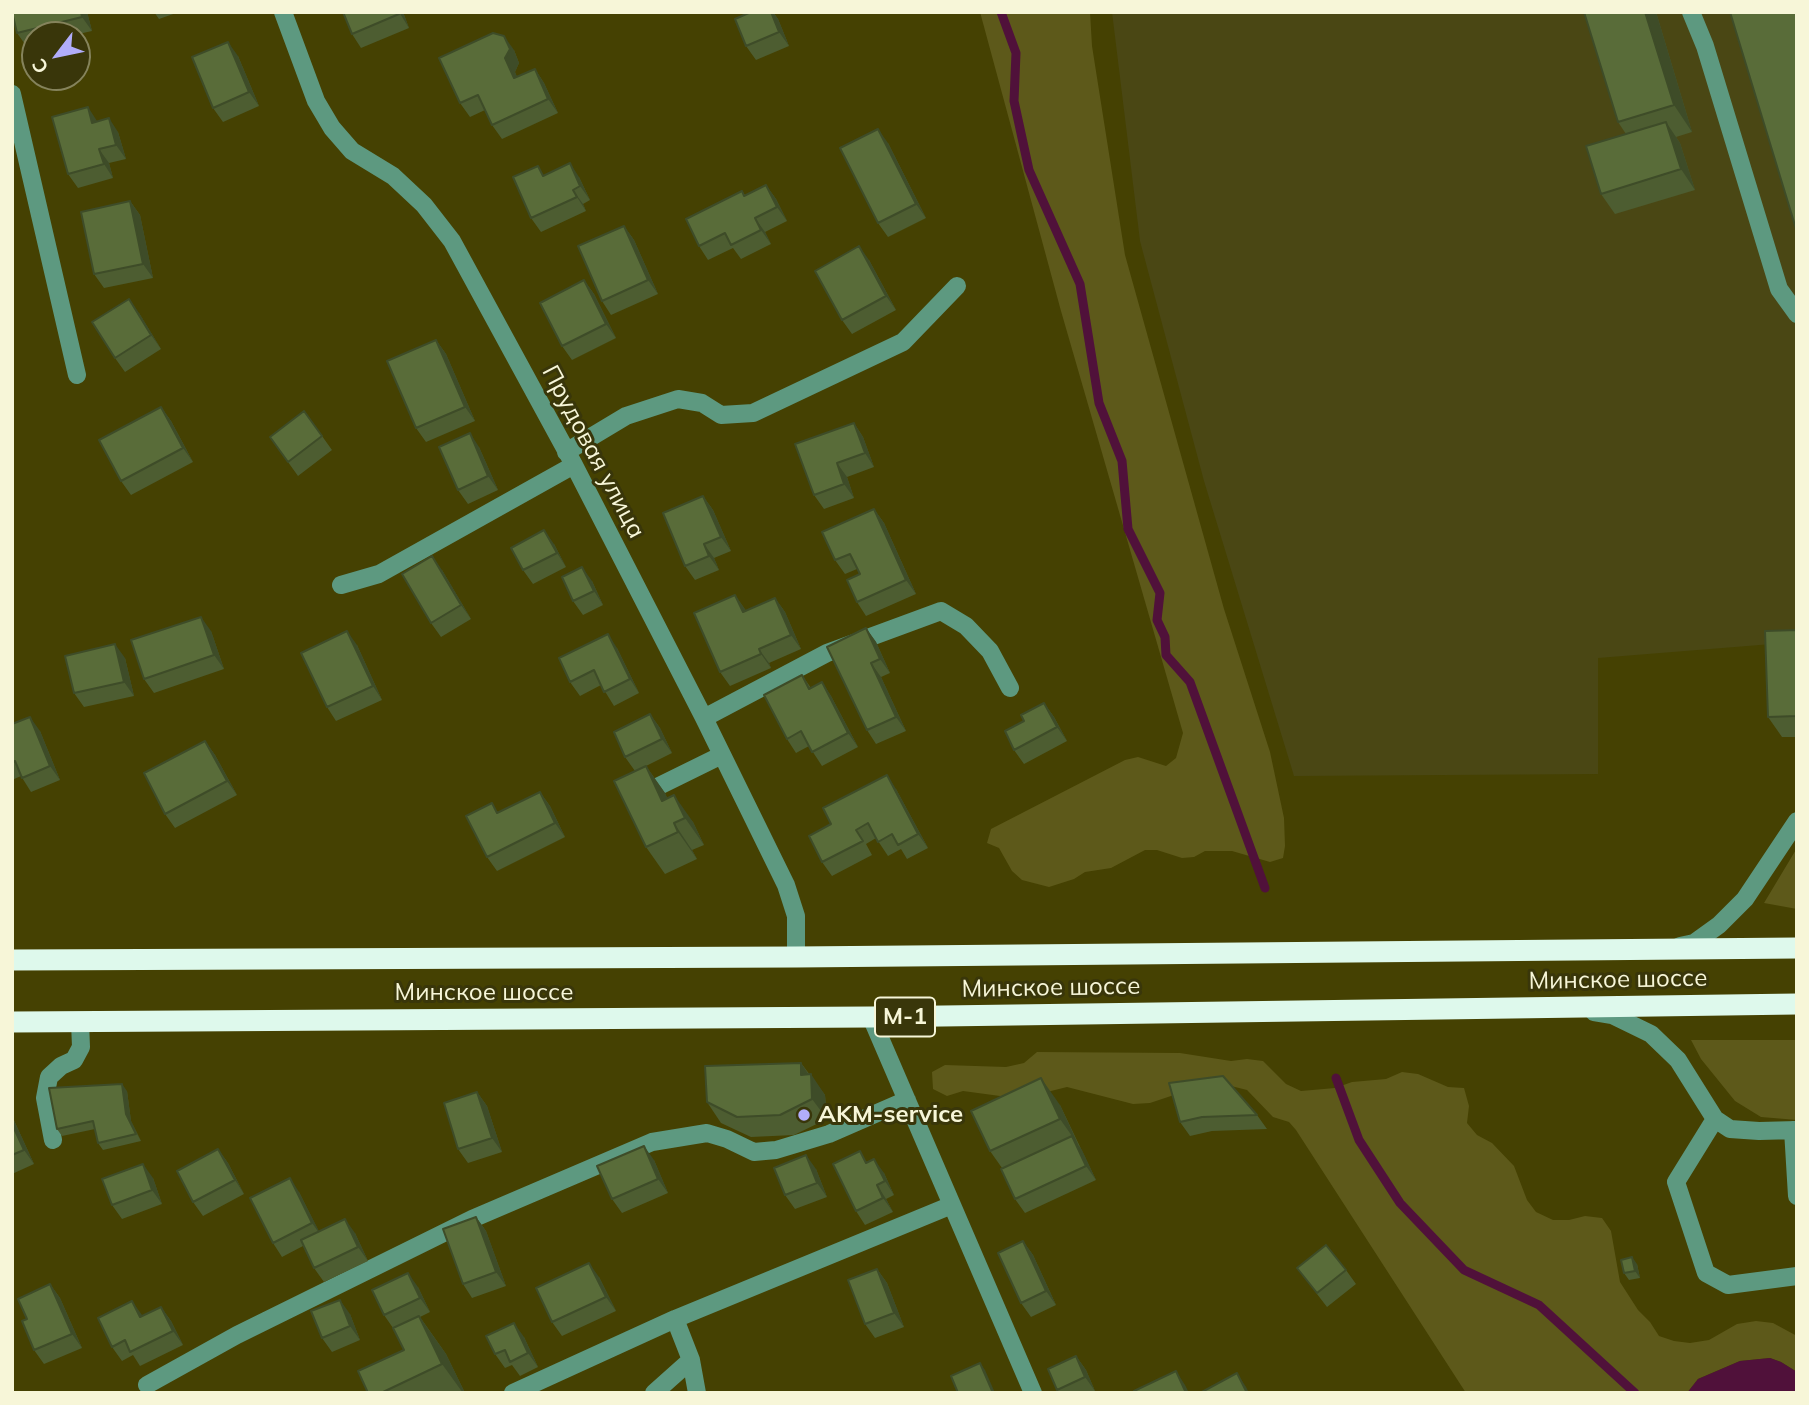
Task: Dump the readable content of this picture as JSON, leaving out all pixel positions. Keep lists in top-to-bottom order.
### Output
{
  "streets": {
    "highway": ["Минское шоссе", "М-1"],
    "street": ["Прудовая улица"]
  },
  "crossings": [
    ["Прудовая улица", "Минское шоссе"]
  ],
  "places": ["AKM-service"],
  "north": "bottom left"
}
